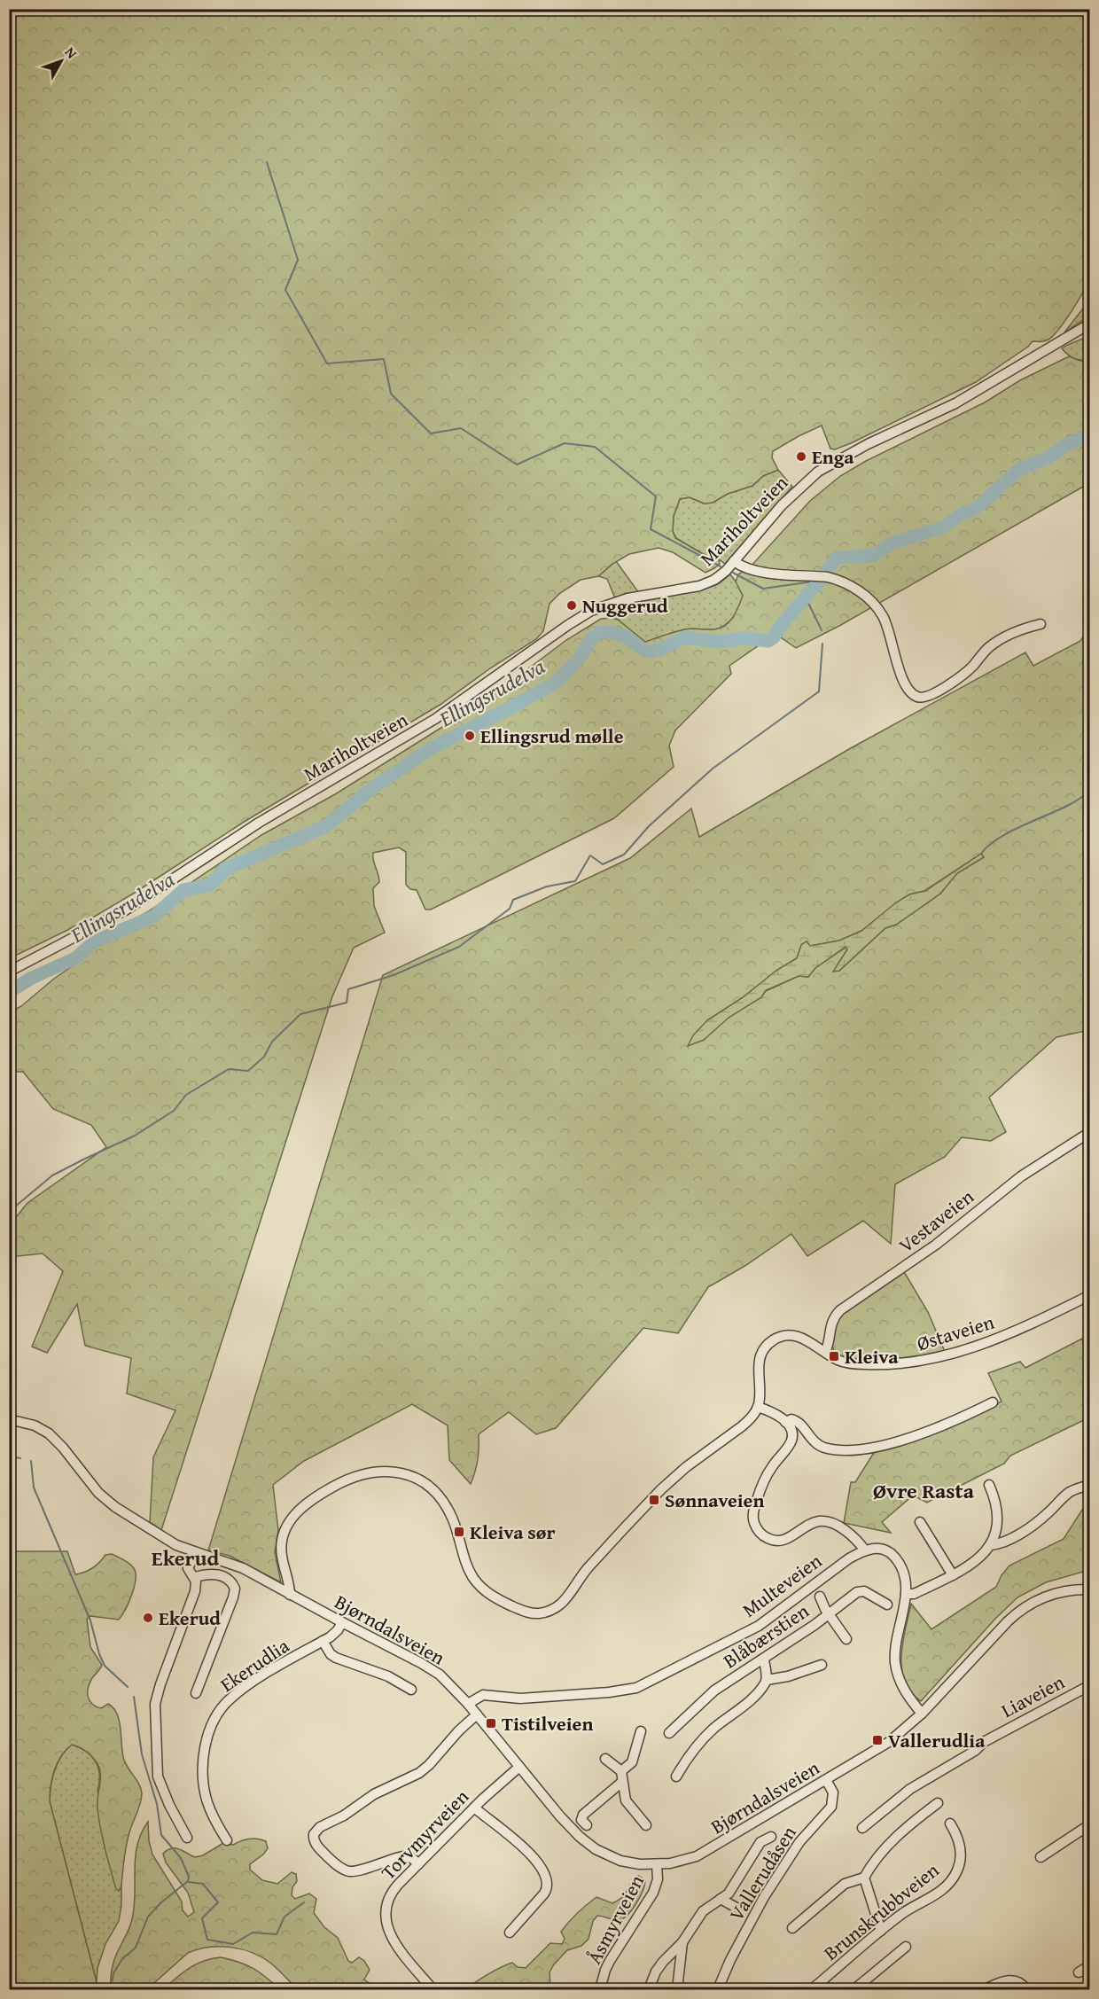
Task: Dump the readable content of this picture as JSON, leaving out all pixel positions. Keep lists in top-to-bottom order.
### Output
{
  "streets": {
    "street": [
      "Mariholtveien",
      "Vestaveien",
      "Østaveien",
      "Multeveien",
      "Bjørndalsveien",
      "Blåbærstien",
      "Ekerudlia",
      "Liaveien",
      "Torvmyrveien",
      "Vallerudåsen",
      "Brunskrubbveien",
      "Åsmyrveien"
    ]
  },
  "crossings": [
    ["Vestaveien", "Østaveien"],
    ["Multeveien", "Bjørndalsveien"],
    ["Bjørndalsveien", "Ekerudlia"],
    ["Bjørndalsveien", "Torvmyrveien"],
    ["Bjørndalsveien", "Vallerudåsen"],
    ["Bjørndalsveien", "Åsmyrveien"]
  ],
  "districts": ["Øvre Rasta", "Ekerud"],
  "water": ["Ellingsrudelva"],
  "places": {
    "other": [
      "Enga",
      "Nuggerud",
      "Ellingsrud mølle",
      "Ekerud"
    ],
    "transit": [
      "Kleiva",
      "Sønnaveien",
      "Kleiva sør",
      "Tistilveien",
      "Vallerudlia"
    ]
  },
  "north": "top right"
}
